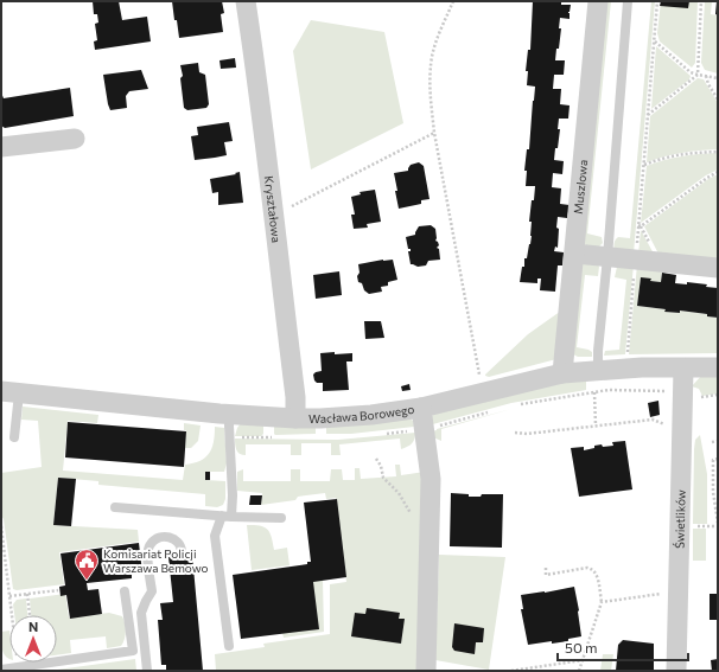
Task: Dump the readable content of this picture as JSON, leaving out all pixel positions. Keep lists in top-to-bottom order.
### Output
{
  "streets": {
    "street": [
      "Muszlowa",
      "Kryształowa",
      "Wacława Borowego",
      "Świetlików"
    ]
  },
  "crossings": [
    ["Muszlowa", "Wacława Borowego"],
    ["Kryształowa", "Wacława Borowego"],
    ["Wacława Borowego", "Świetlików"]
  ],
  "places": {
    "public building": ["Komisariat Policji Warszawa Bemowo"]
  },
  "scale_bar": "50 m",
  "north": "top"
}
